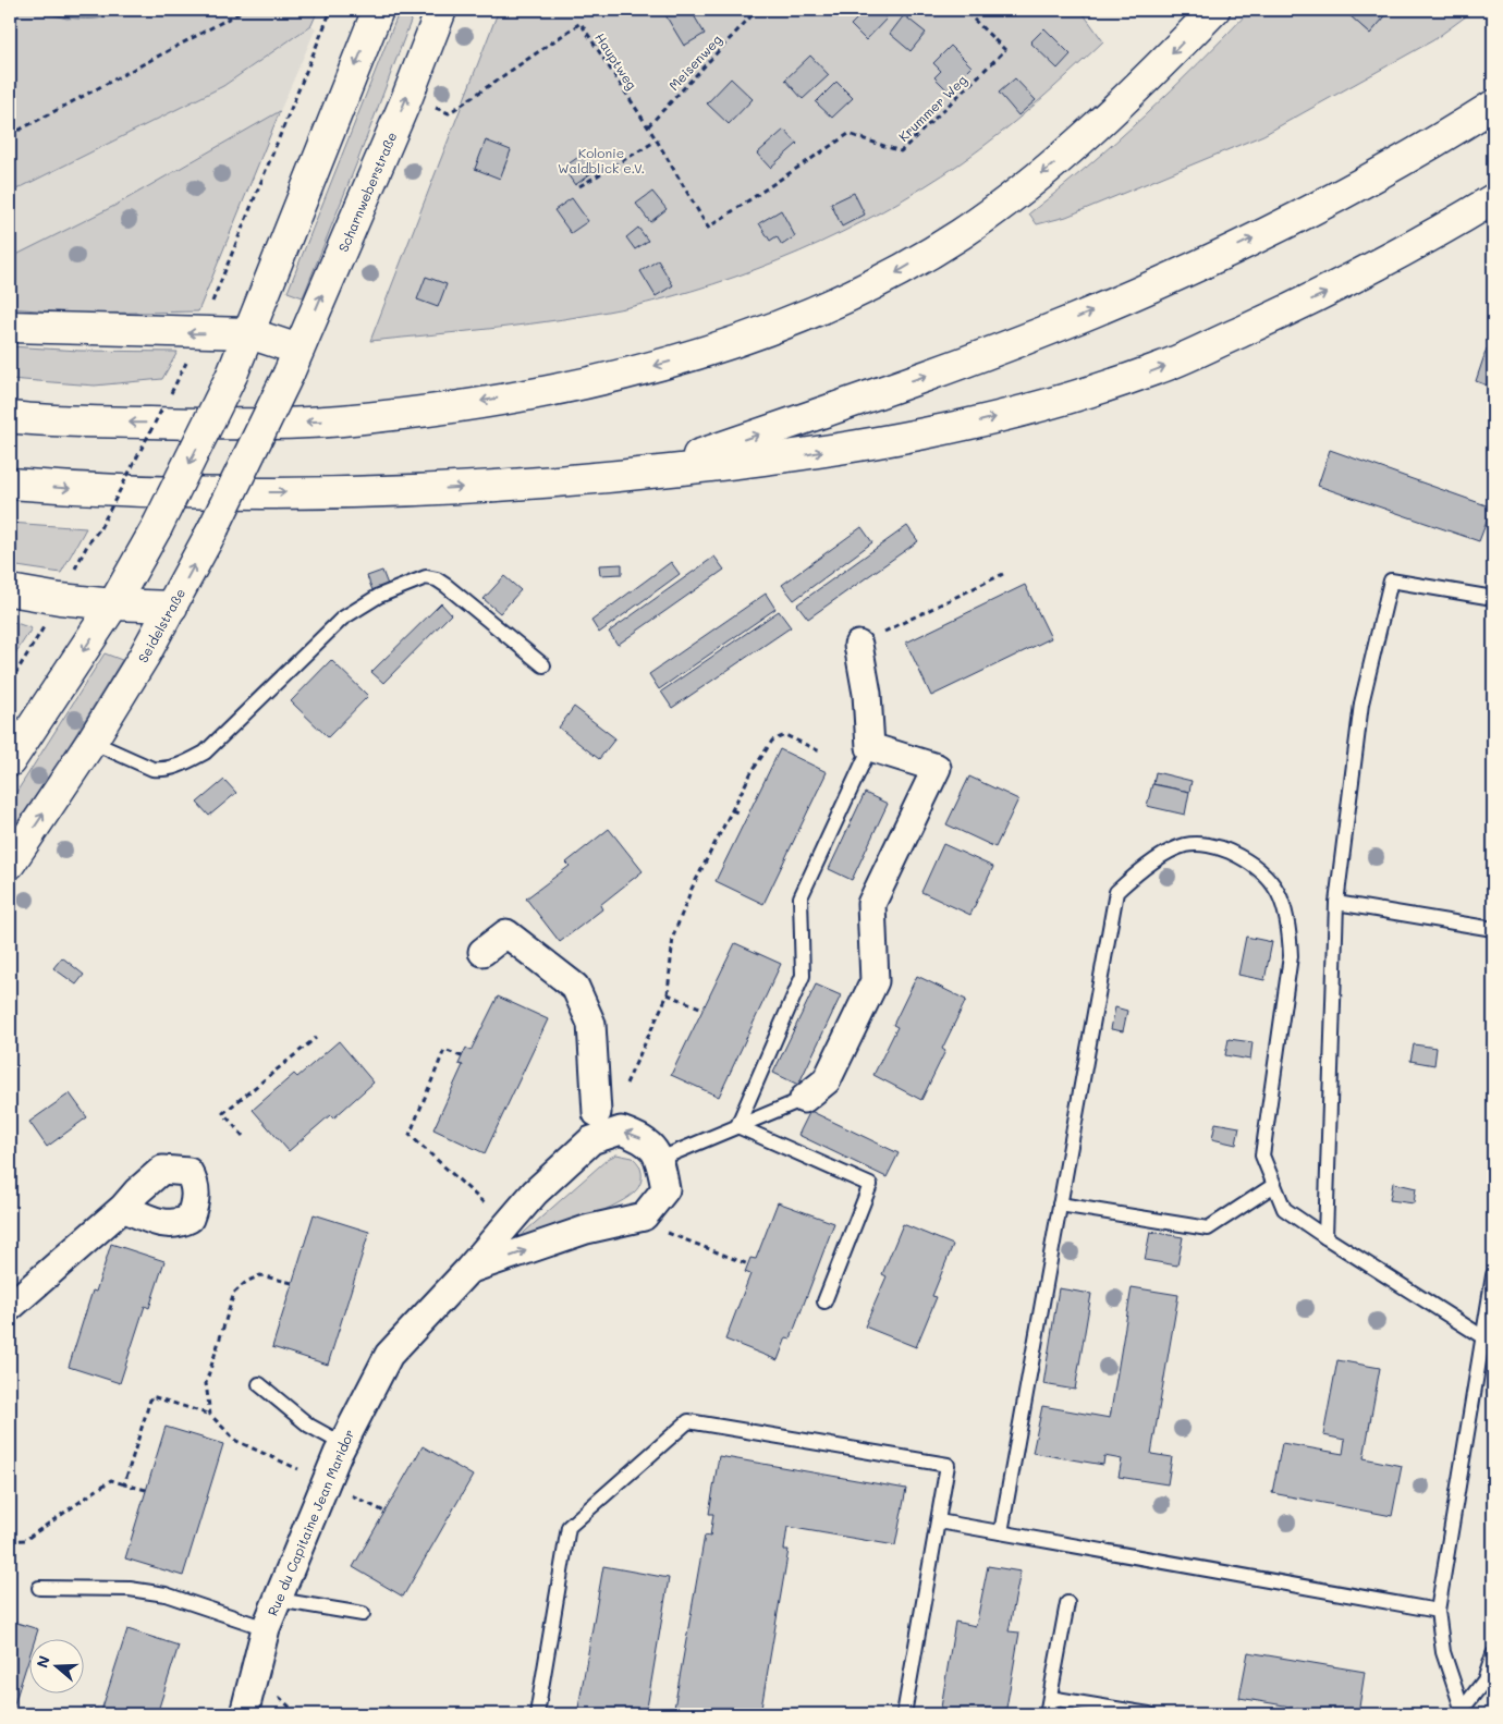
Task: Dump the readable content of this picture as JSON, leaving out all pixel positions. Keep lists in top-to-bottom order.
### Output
{
  "streets": {
    "main road": ["Scharnweberstraße", "Seidelstraße"],
    "street": ["Rue du Capitaine Jean Maridor"],
    "path": ["Hauptweg", "Meisenweg", "Krummer Weg"]
  },
  "crossings": [
    ["Hauptweg", "Meisenweg"],
    ["Hauptweg", "Krummer Weg"],
    ["Hauptweg", "Scharnweberstraße"],
    ["Scharnweberstraße", "Seidelstraße"]
  ],
  "parks": ["Kolonie Waldblick e.V."],
  "north": "left"
}
